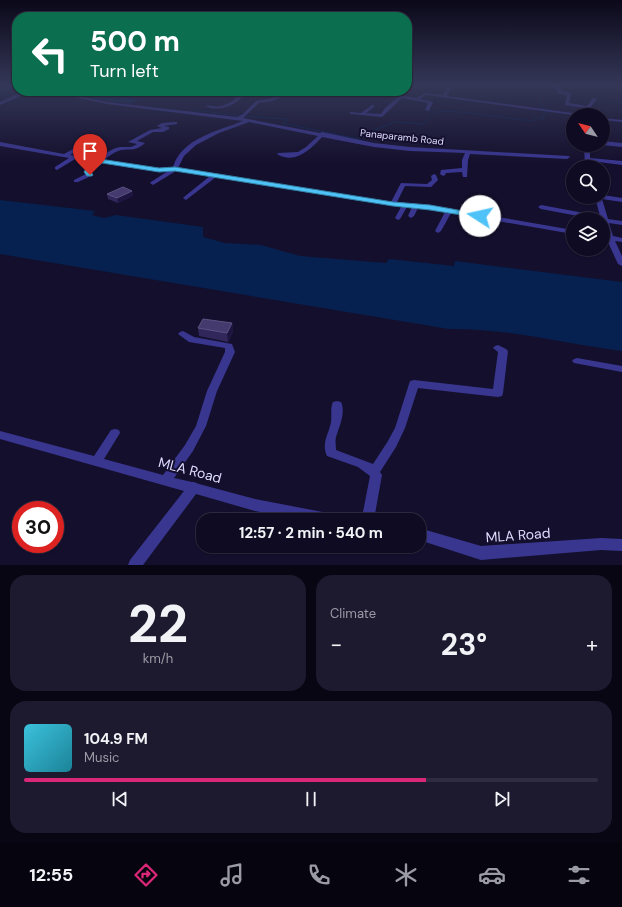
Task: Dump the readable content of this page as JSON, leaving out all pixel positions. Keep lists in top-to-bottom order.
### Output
{
  "streets": {
    "street": ["Panaparamb Road", "MLA Road"]
  },
  "north": "top left",
  "page": {
    "turn": ["500 m", "Turn left"],
    "limit": "30",
    "trip": "12:57 · 2 min · 540 m",
    "tile": [
      ["22", "km/h"],
      "Climate"
    ],
    "heat": ["−", "23°", "+"],
    "song": ["104.9 FM", "Music"],
    "tabs": "12:55"
  }
}
